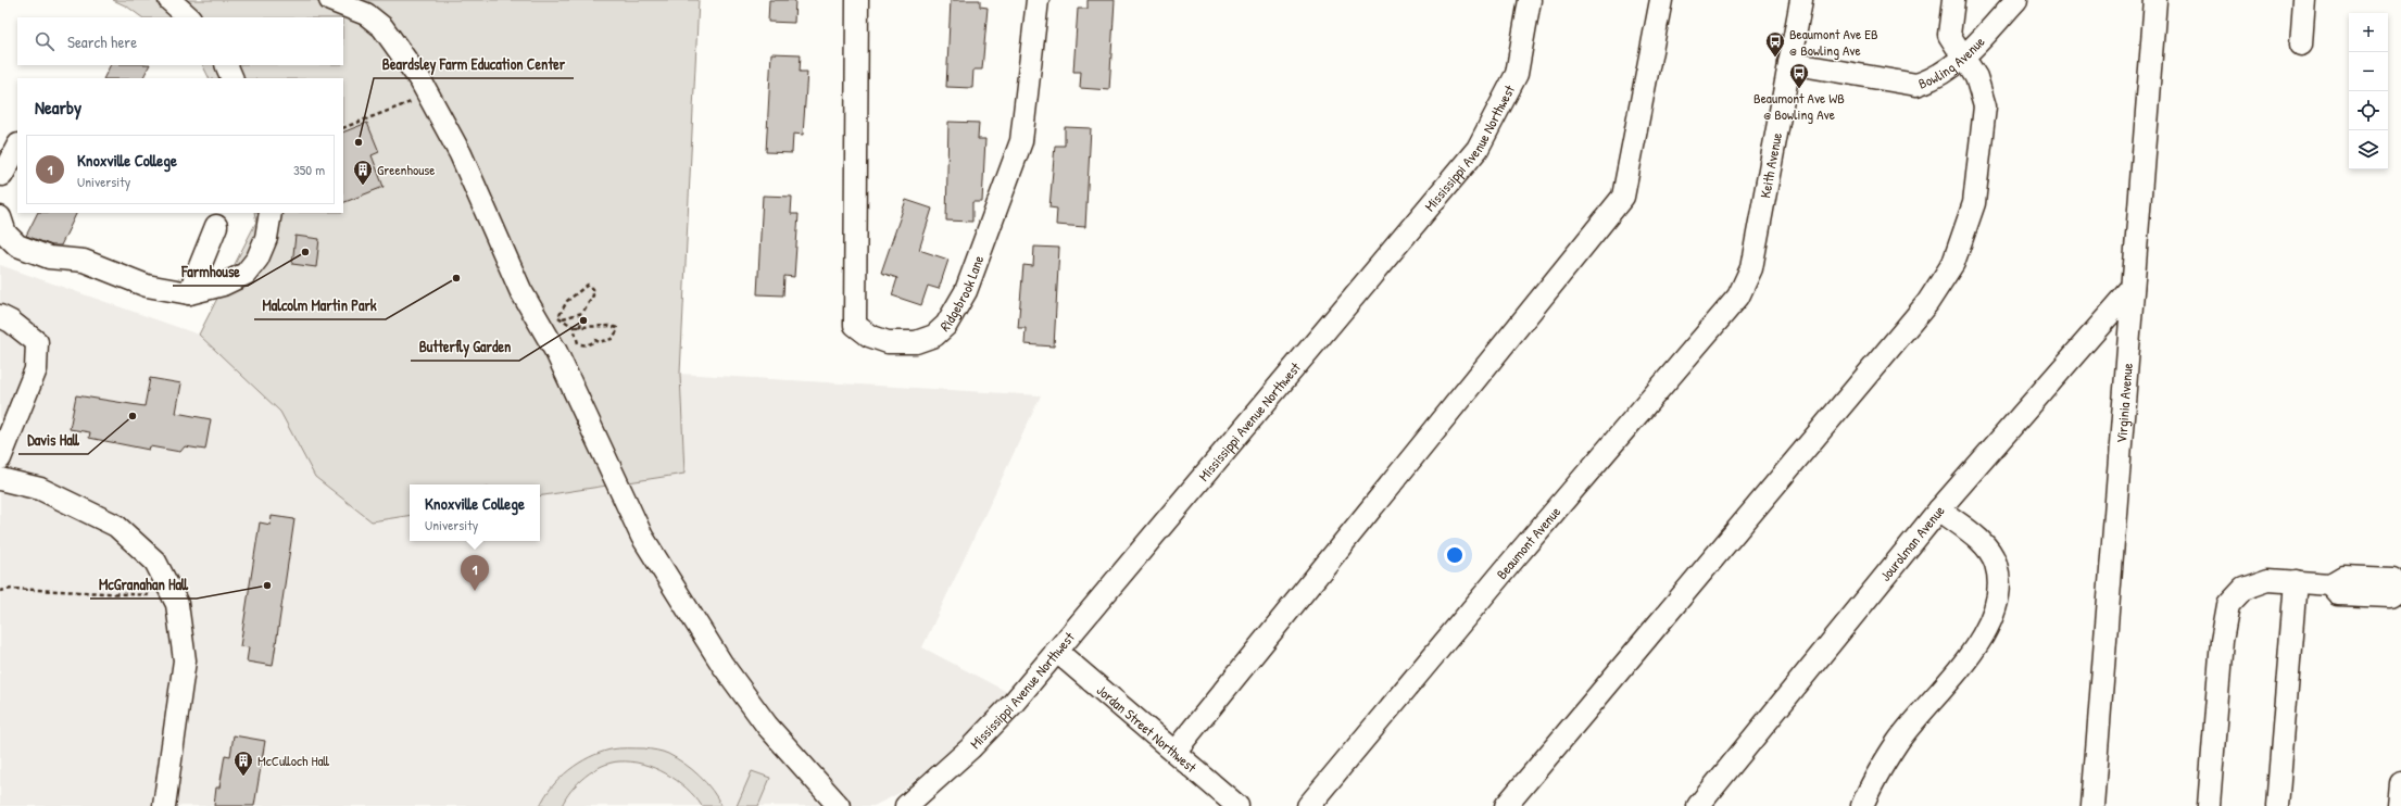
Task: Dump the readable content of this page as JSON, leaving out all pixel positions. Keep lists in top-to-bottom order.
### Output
{
  "streets": {
    "street": [
      "Bowling Avenue",
      "Mississippi Avenue Northwest",
      "Keith Avenue",
      "Ridgebrook Lane",
      "Virginia Avenue",
      "Beaumont Avenue",
      "Jourolman Avenue",
      "Jordan Street Northwest"
    ]
  },
  "crossings": [
    ["Bowling Avenue", "Keith Avenue"],
    ["Mississippi Avenue Northwest", "Jordan Street Northwest"],
    ["Keith Avenue", "Beaumont Avenue"],
    ["Virginia Avenue", "Jourolman Avenue"]
  ],
  "places": {
    "bus stop": ["Beaumont Ave EB @ Bowling Ave", "Beaumont Ave WB @ Bowling Ave"],
    "other": [
      "Beardsley Farm Education Center",
      "Farmhouse",
      "Malcolm Martin Park",
      "Butterfly Garden",
      "Davis Hall",
      "McGranahan Hall"
    ],
    "building": ["Greenhouse", "McCulloch Hall"]
  },
  "page": {
    "map_buttons": ["+", "−"],
    "search": "Search here",
    "heading": "Nearby",
    "list": [
      {
        "mark": "1",
        "name": "Knoxville College",
        "note": "University",
        "value": "350 m"
      }
    ],
    "popup": ["Knoxville College", "University"],
    "pins": "1"
  }
}
